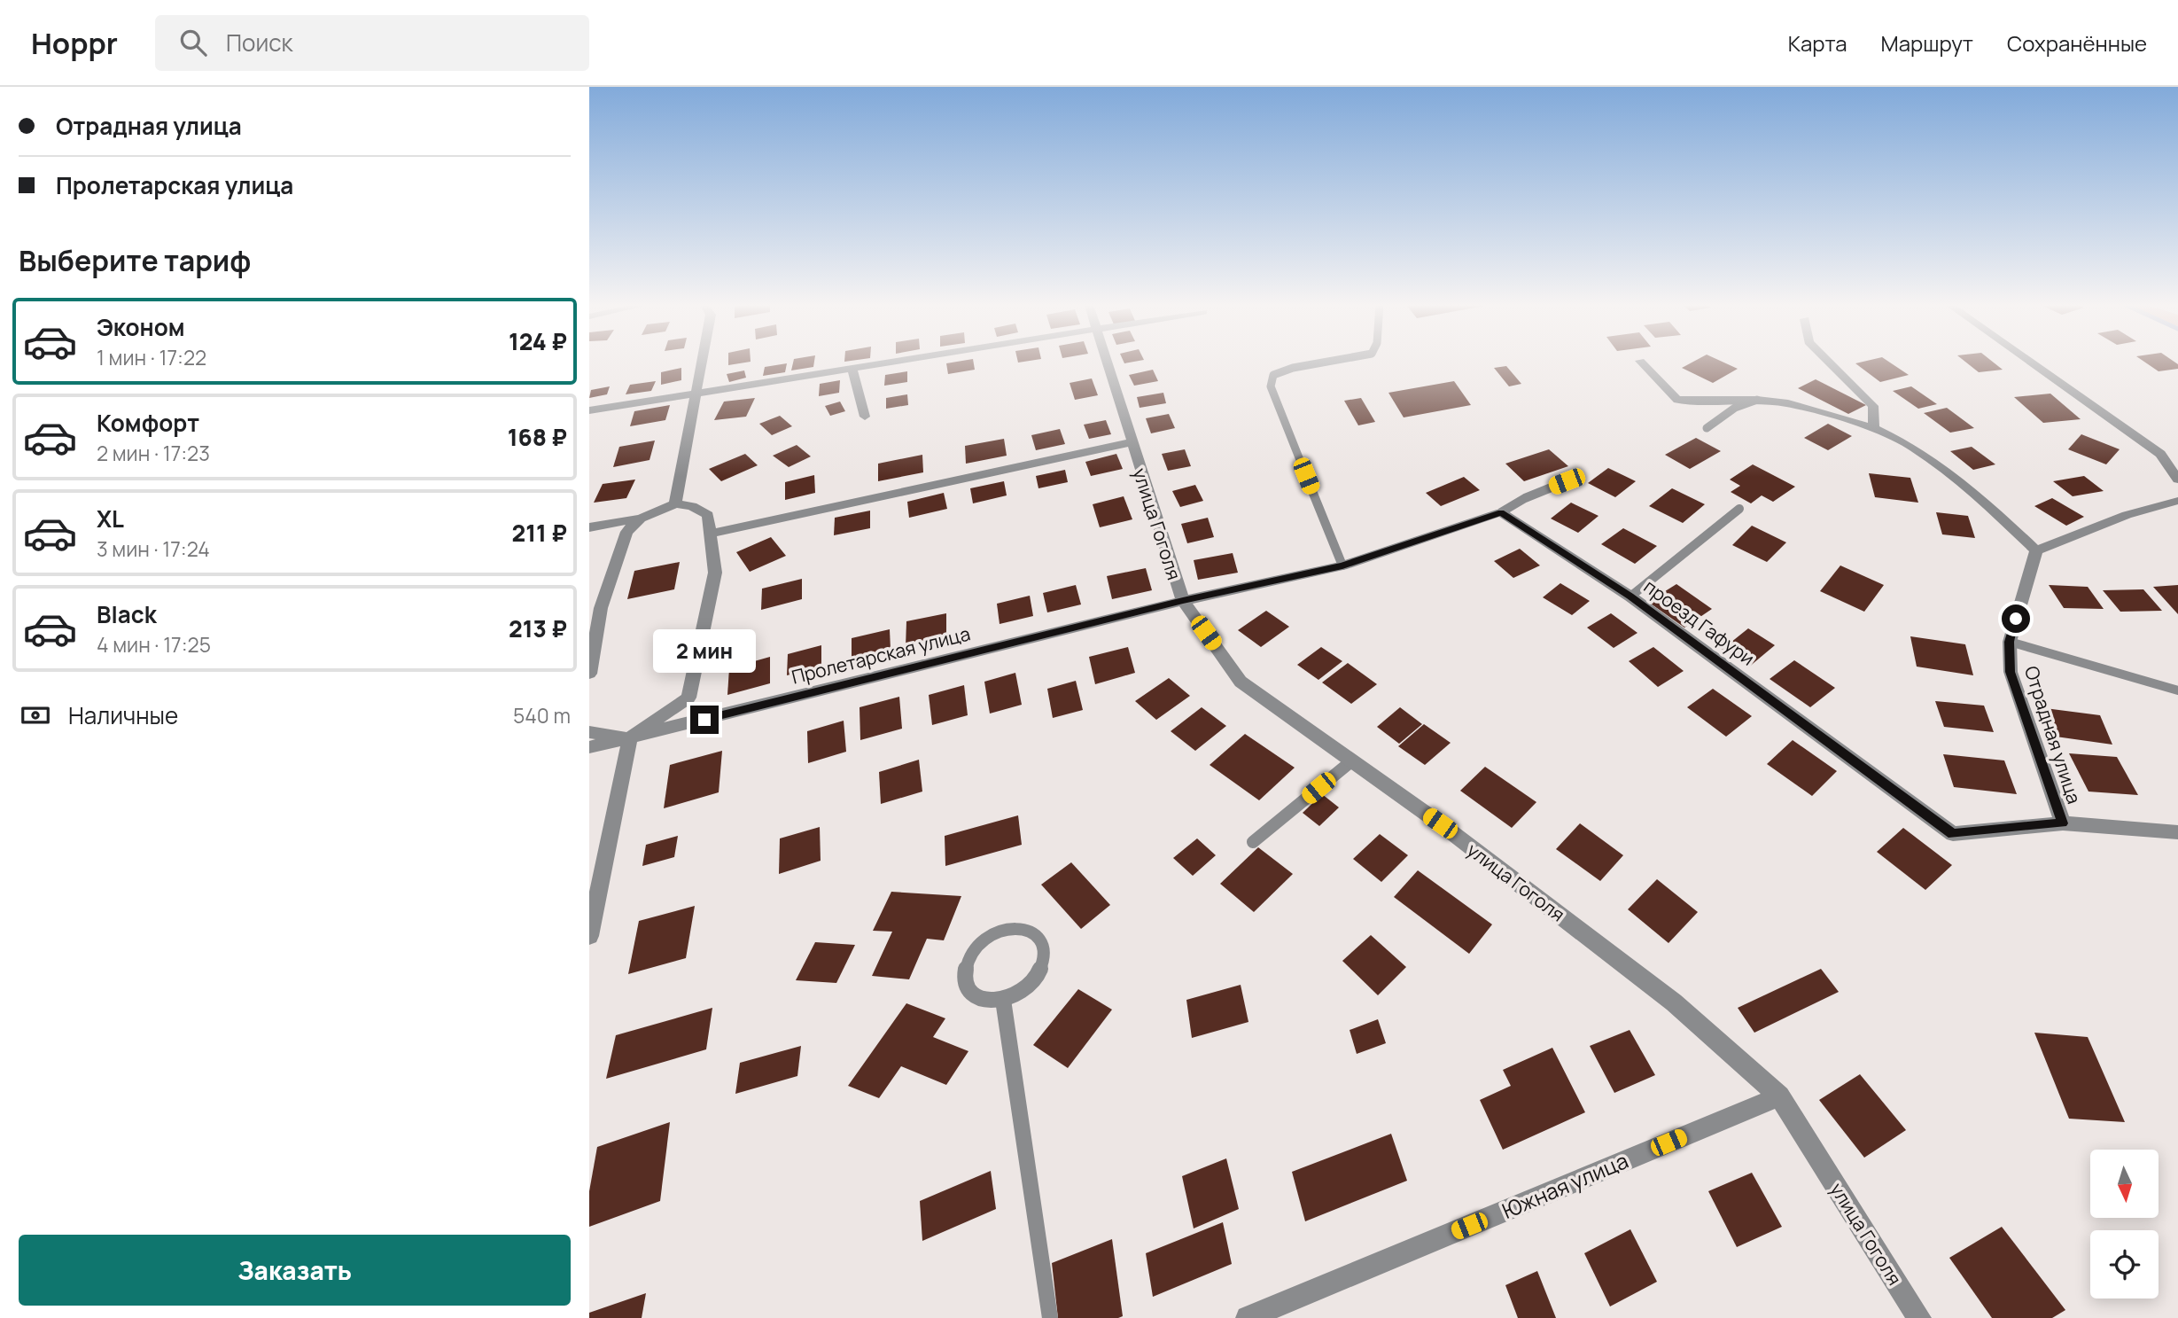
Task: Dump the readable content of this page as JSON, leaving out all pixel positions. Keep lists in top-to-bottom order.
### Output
{
  "streets": {
    "street": [
      "улица Гоголя",
      "проезд Гафури",
      "Пролетарская улица",
      "Отрадная улица",
      "Южная улица"
    ]
  },
  "crossings": [
    ["улица Гоголя", "Пролетарская улица"],
    ["улица Гоголя", "Южная улица"],
    ["проезд Гафури", "Отрадная улица"]
  ],
  "north": "bottom",
  "page": {
    "header": "Hoppr",
    "search": "Поиск",
    "nav": ["Карта", "Маршрут", "Сохранённые"],
    "banner": ["Отрадная улица", "Пролетарская улица"],
    "heading": "Выберите тариф",
    "list": [
      {
        "name": "Эконом",
        "note": "1 мин · 17:22",
        "value": "124 ₽"
      },
      {
        "name": "Комфорт",
        "note": "2 мин · 17:23",
        "value": "168 ₽"
      },
      {
        "name": "XL",
        "note": "3 мин · 17:24",
        "value": "211 ₽"
      },
      {
        "name": "Black",
        "note": "4 мин · 17:25",
        "value": "213 ₽"
      }
    ],
    "bubble": "2 мин",
    "pay": ["Наличные", "540 m"],
    "buttons": "Заказать"
  }
}
